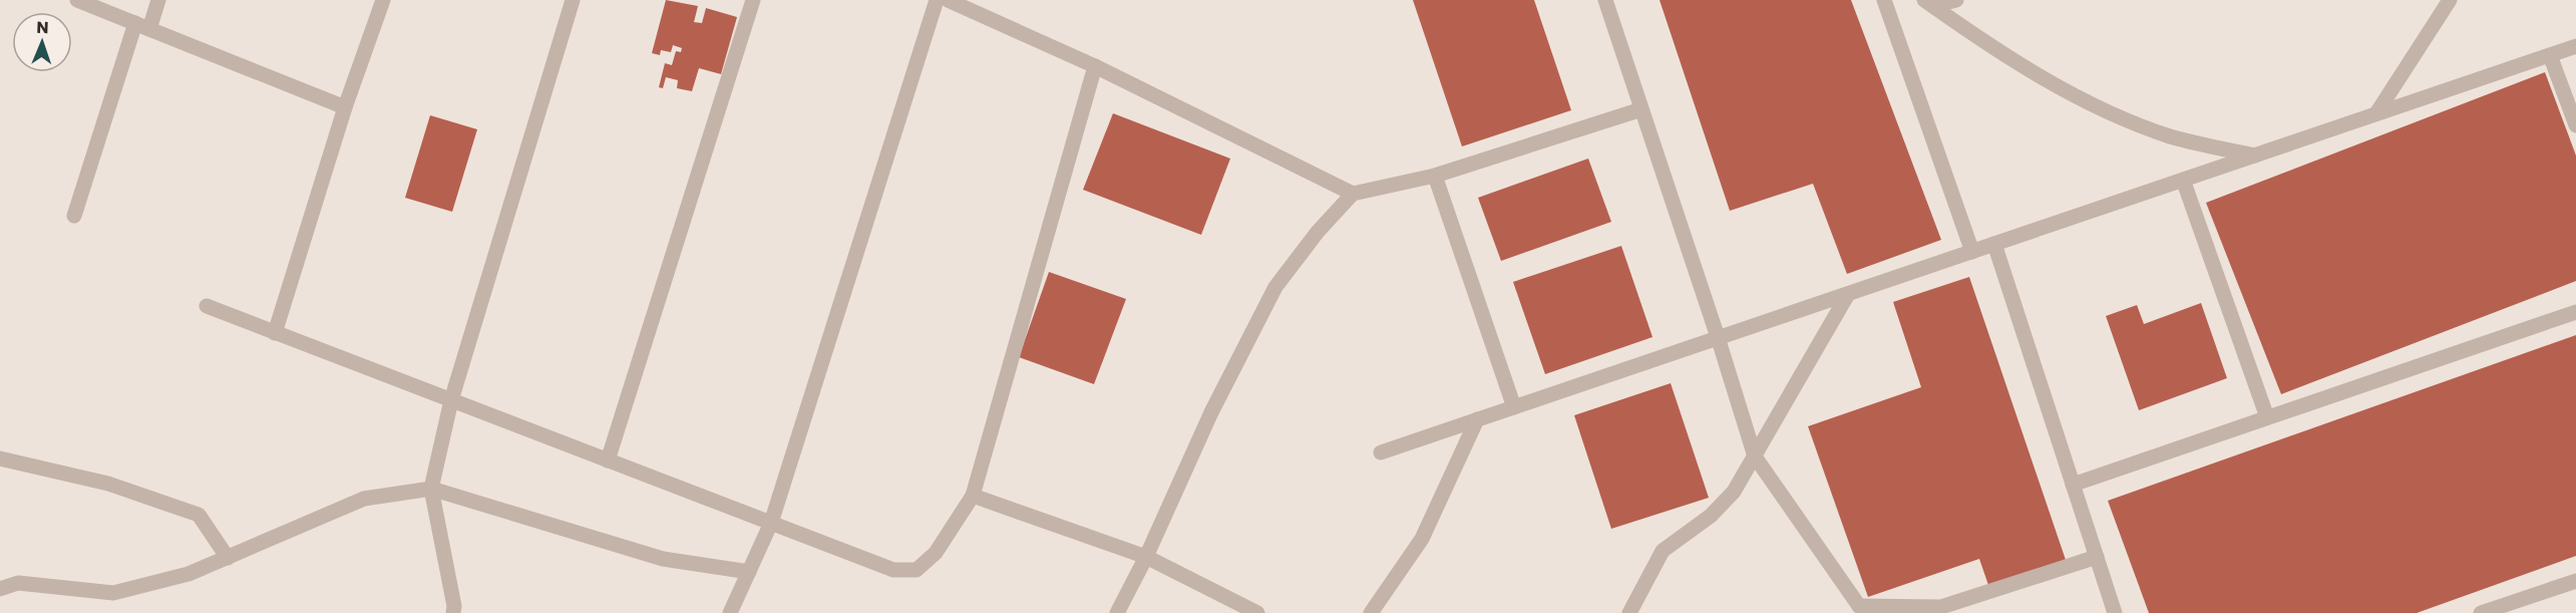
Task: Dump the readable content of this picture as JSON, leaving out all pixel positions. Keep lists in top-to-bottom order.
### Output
{
  "north": "top"
}
